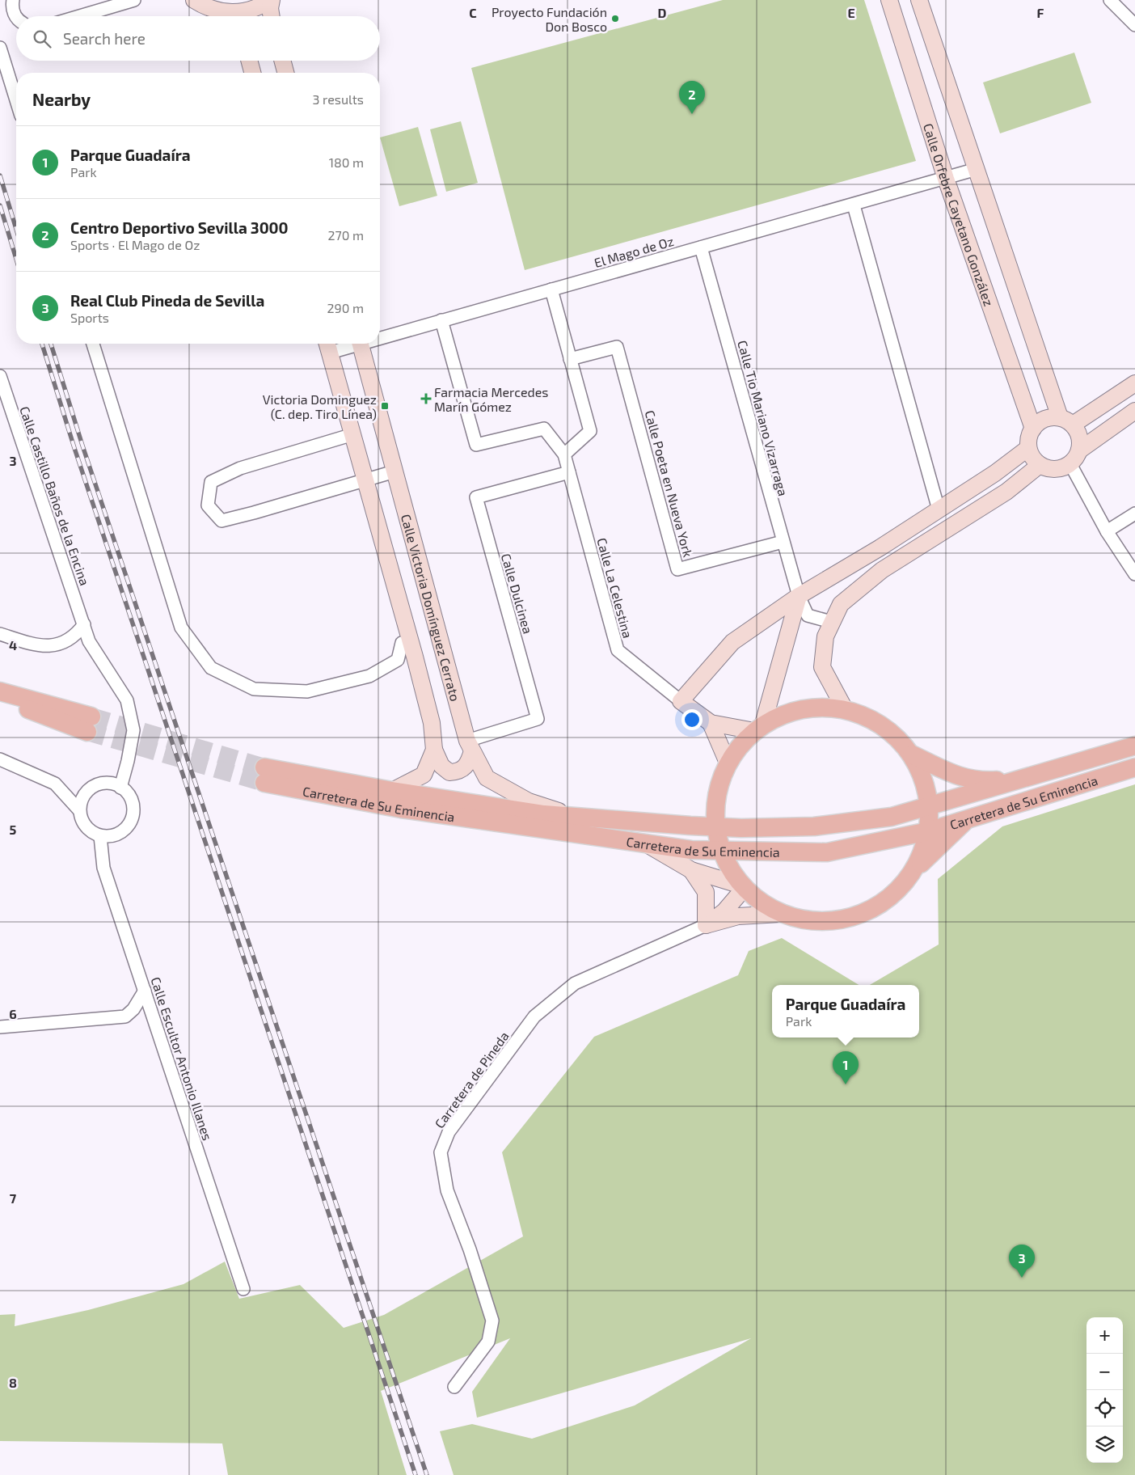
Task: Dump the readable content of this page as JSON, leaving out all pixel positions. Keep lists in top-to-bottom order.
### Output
{
  "streets": {
    "main road": ["Carretera de Su Eminencia"],
    "street": [
      "Calle Orfebre Cayetano González",
      "El Mago de Oz",
      "Calle Tio Mariano Vizarraga",
      "Calle Poeta en Nueva York",
      "Calle Castillo Baños de la Encina",
      "Calle La Celestina",
      "Calle Dulcinea",
      "Calle Victoria Domínguez Cerrato",
      "Calle Escultor Antonio Illanes",
      "Carretera de Pineda"
    ]
  },
  "crossings": [
    ["Calle Orfebre Cayetano González", "El Mago de Oz"],
    ["El Mago de Oz", "Calle Tio Mariano Vizarraga"],
    ["Calle Tio Mariano Vizarraga", "Calle Poeta en Nueva York"],
    ["Calle Castillo Baños de la Encina", "Calle Escultor Antonio Illanes"],
    ["Calle La Celestina", "Calle Dulcinea"],
    ["Calle Dulcinea", "Calle Victoria Domínguez Cerrato"],
    ["Calle Victoria Domínguez Cerrato", "Carretera de Su Eminencia"]
  ],
  "places": {
    "other": ["Proyecto Fundación Don Bosco"],
    "health": ["Farmacia Mercedes Marín Gómez"],
    "transit": ["Victoria Dominguez (C. dep. Tiro Línea)"]
  },
  "page": {
    "search": "Search here",
    "heading": ["Nearby", "3 results"],
    "pins": ["2", "1", "3"],
    "list": [
      {
        "mark": "1",
        "name": "Parque Guadaíra",
        "note": "Park",
        "value": "180 m"
      },
      {
        "mark": "2",
        "name": "Centro Deportivo Sevilla 3000",
        "note": "Sports · El Mago de Oz",
        "value": "270 m"
      },
      {
        "mark": "3",
        "name": "Real Club Pineda de Sevilla",
        "note": "Sports",
        "value": "290 m"
      }
    ],
    "popup": ["Parque Guadaíra", "Park"],
    "map_buttons": ["+", "−"]
  },
  "grid": {
    "columns": [
      "C",
      "D",
      "E",
      "F"
    ],
    "rows": [
      "3",
      "4",
      "5",
      "6",
      "7",
      "8"
    ]
  }
}
